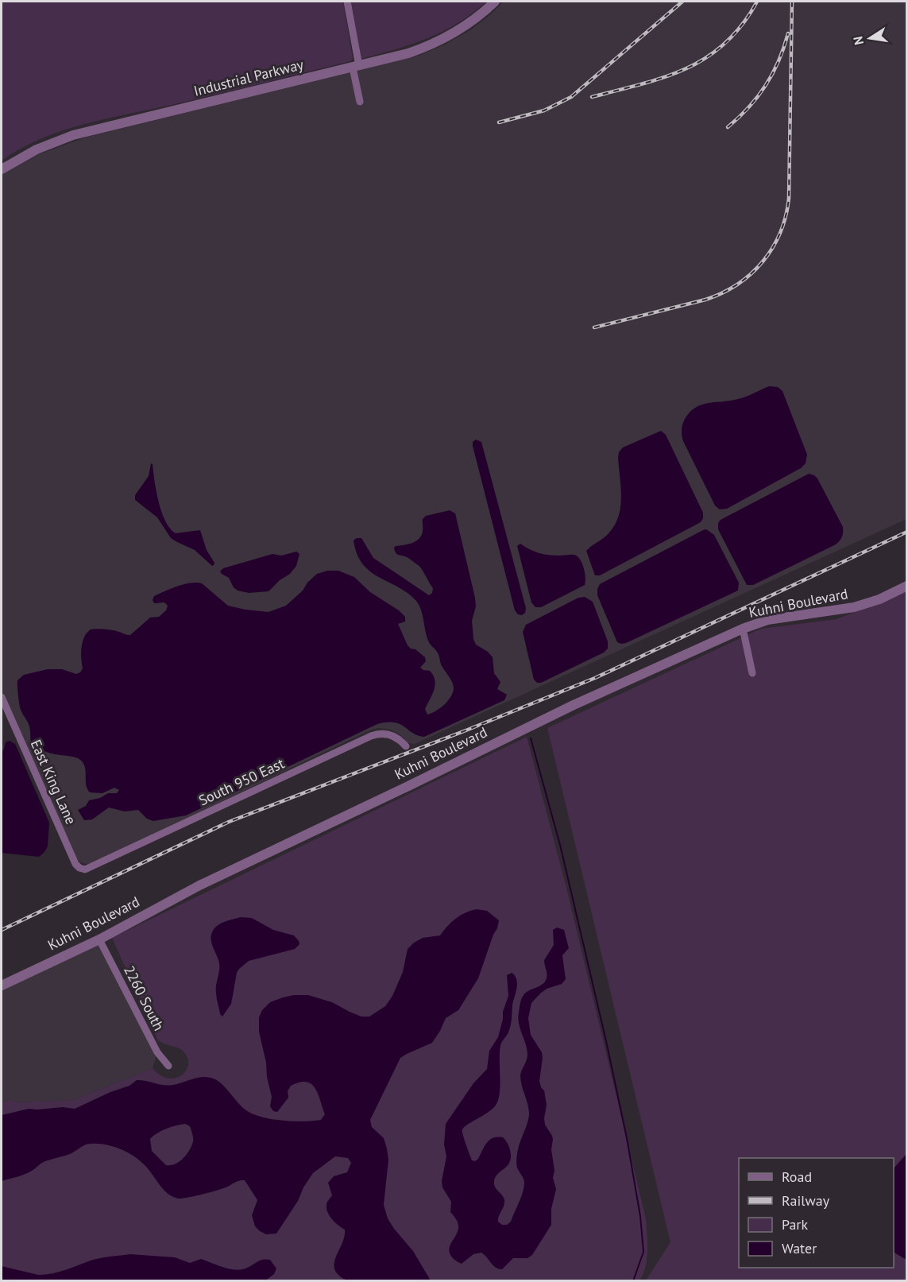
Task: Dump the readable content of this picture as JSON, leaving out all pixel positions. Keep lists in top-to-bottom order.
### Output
{
  "streets": {
    "street": [
      "Industrial Parkway",
      "Kuhni Boulevard",
      "East King Lane",
      "South 950 East",
      "2260 South"
    ]
  },
  "crossings": [
    ["Kuhni Boulevard", "2260 South"],
    ["East King Lane", "South 950 East"]
  ],
  "legend": [
    "Road",
    "Railway",
    "Park",
    "Water"
  ],
  "north": "left"
}
